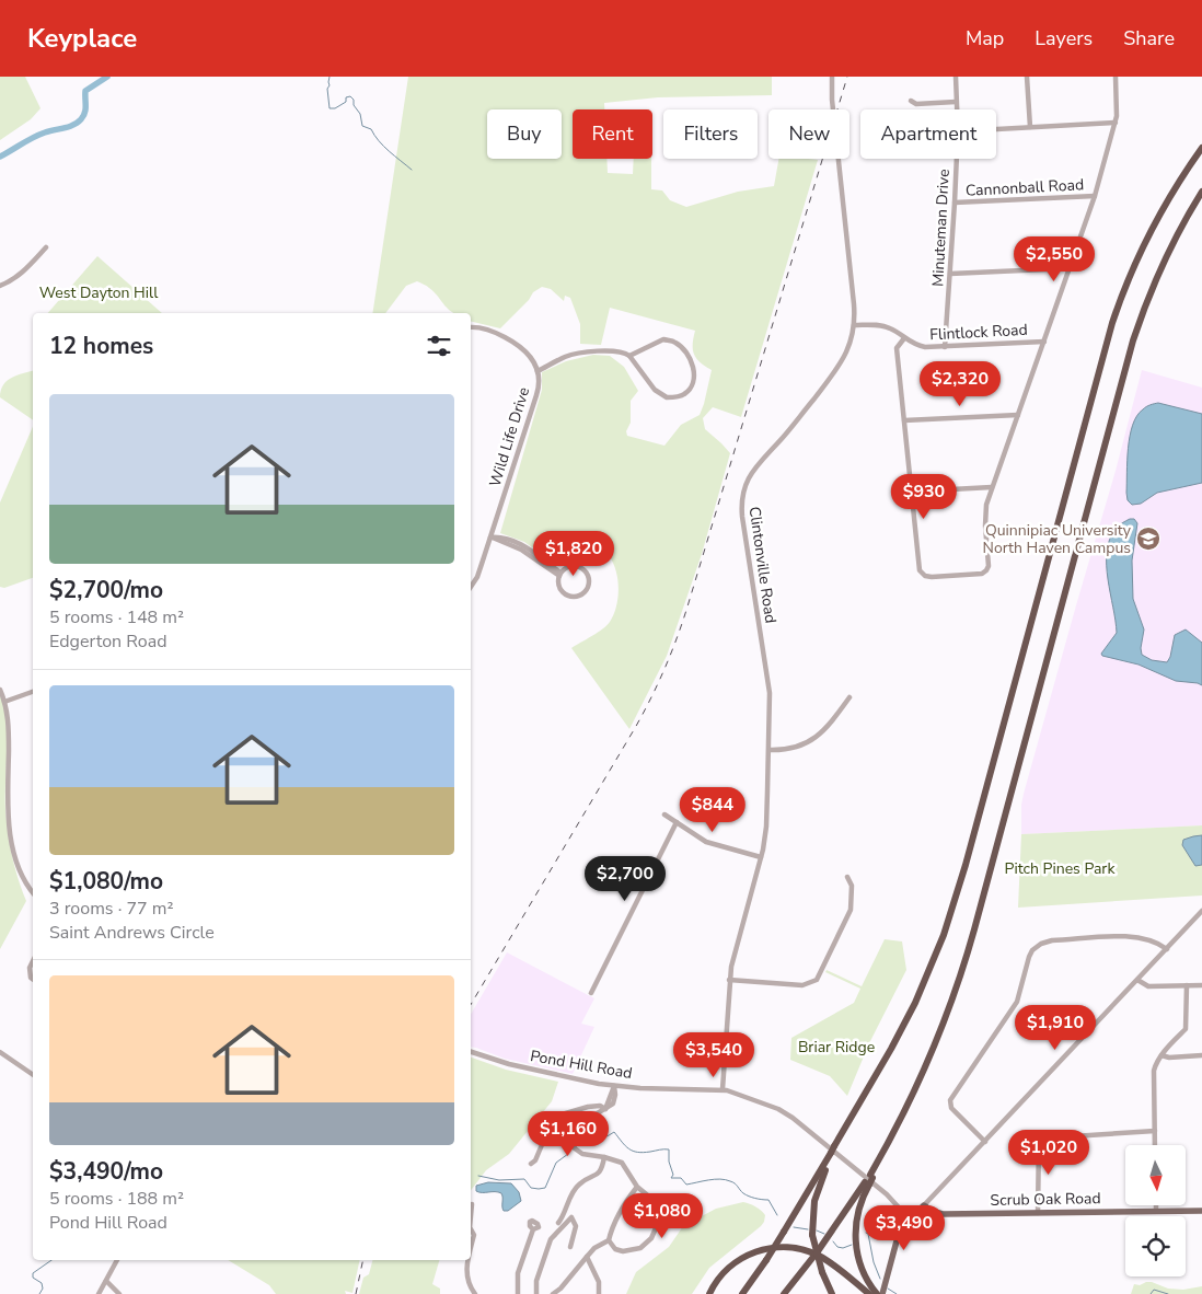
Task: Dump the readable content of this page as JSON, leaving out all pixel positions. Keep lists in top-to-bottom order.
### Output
{
  "streets": {
    "main road": ["Scrub Oak Road"],
    "street": [
      "Cannonball Road",
      "Minuteman Drive",
      "Flintlock Road",
      "Wild Life Drive",
      "Clintonville Road",
      "Pond Hill Road"
    ]
  },
  "crossings": [
    ["Cannonball Road", "Minuteman Drive"],
    ["Minuteman Drive", "Flintlock Road"],
    ["Flintlock Road", "Clintonville Road"],
    ["Clintonville Road", "Pond Hill Road"]
  ],
  "parks": ["West Dayton Hill", "Pitch Pines Park", "Briar Ridge"],
  "places": {
    "school or university": ["Quinnipiac University North Haven Campus"]
  },
  "north": "bottom",
  "page": {
    "header": "Keyplace",
    "nav": ["Map", "Layers", "Share"],
    "chip": [
      "Buy",
      "Rent",
      "Filters",
      "New",
      "Apartment"
    ],
    "price": [
      "$2,550",
      "$2,320",
      "$930",
      "$1,820",
      "$844",
      "$2,700",
      "$1,910",
      "$3,540",
      "$1,160",
      "$1,020",
      "$1,080",
      "$3,490"
    ],
    "heading": "12 homes",
    "list": [
      {
        "name": "$2,700/mo",
        "note": "5 rooms · 148 m² · Edgerton Road"
      },
      {
        "name": "$1,080/mo",
        "note": "3 rooms · 77 m² · Saint Andrews Circle"
      },
      {
        "name": "$3,490/mo",
        "note": "5 rooms · 188 m² · Pond Hill Road"
      }
    ]
  }
}
